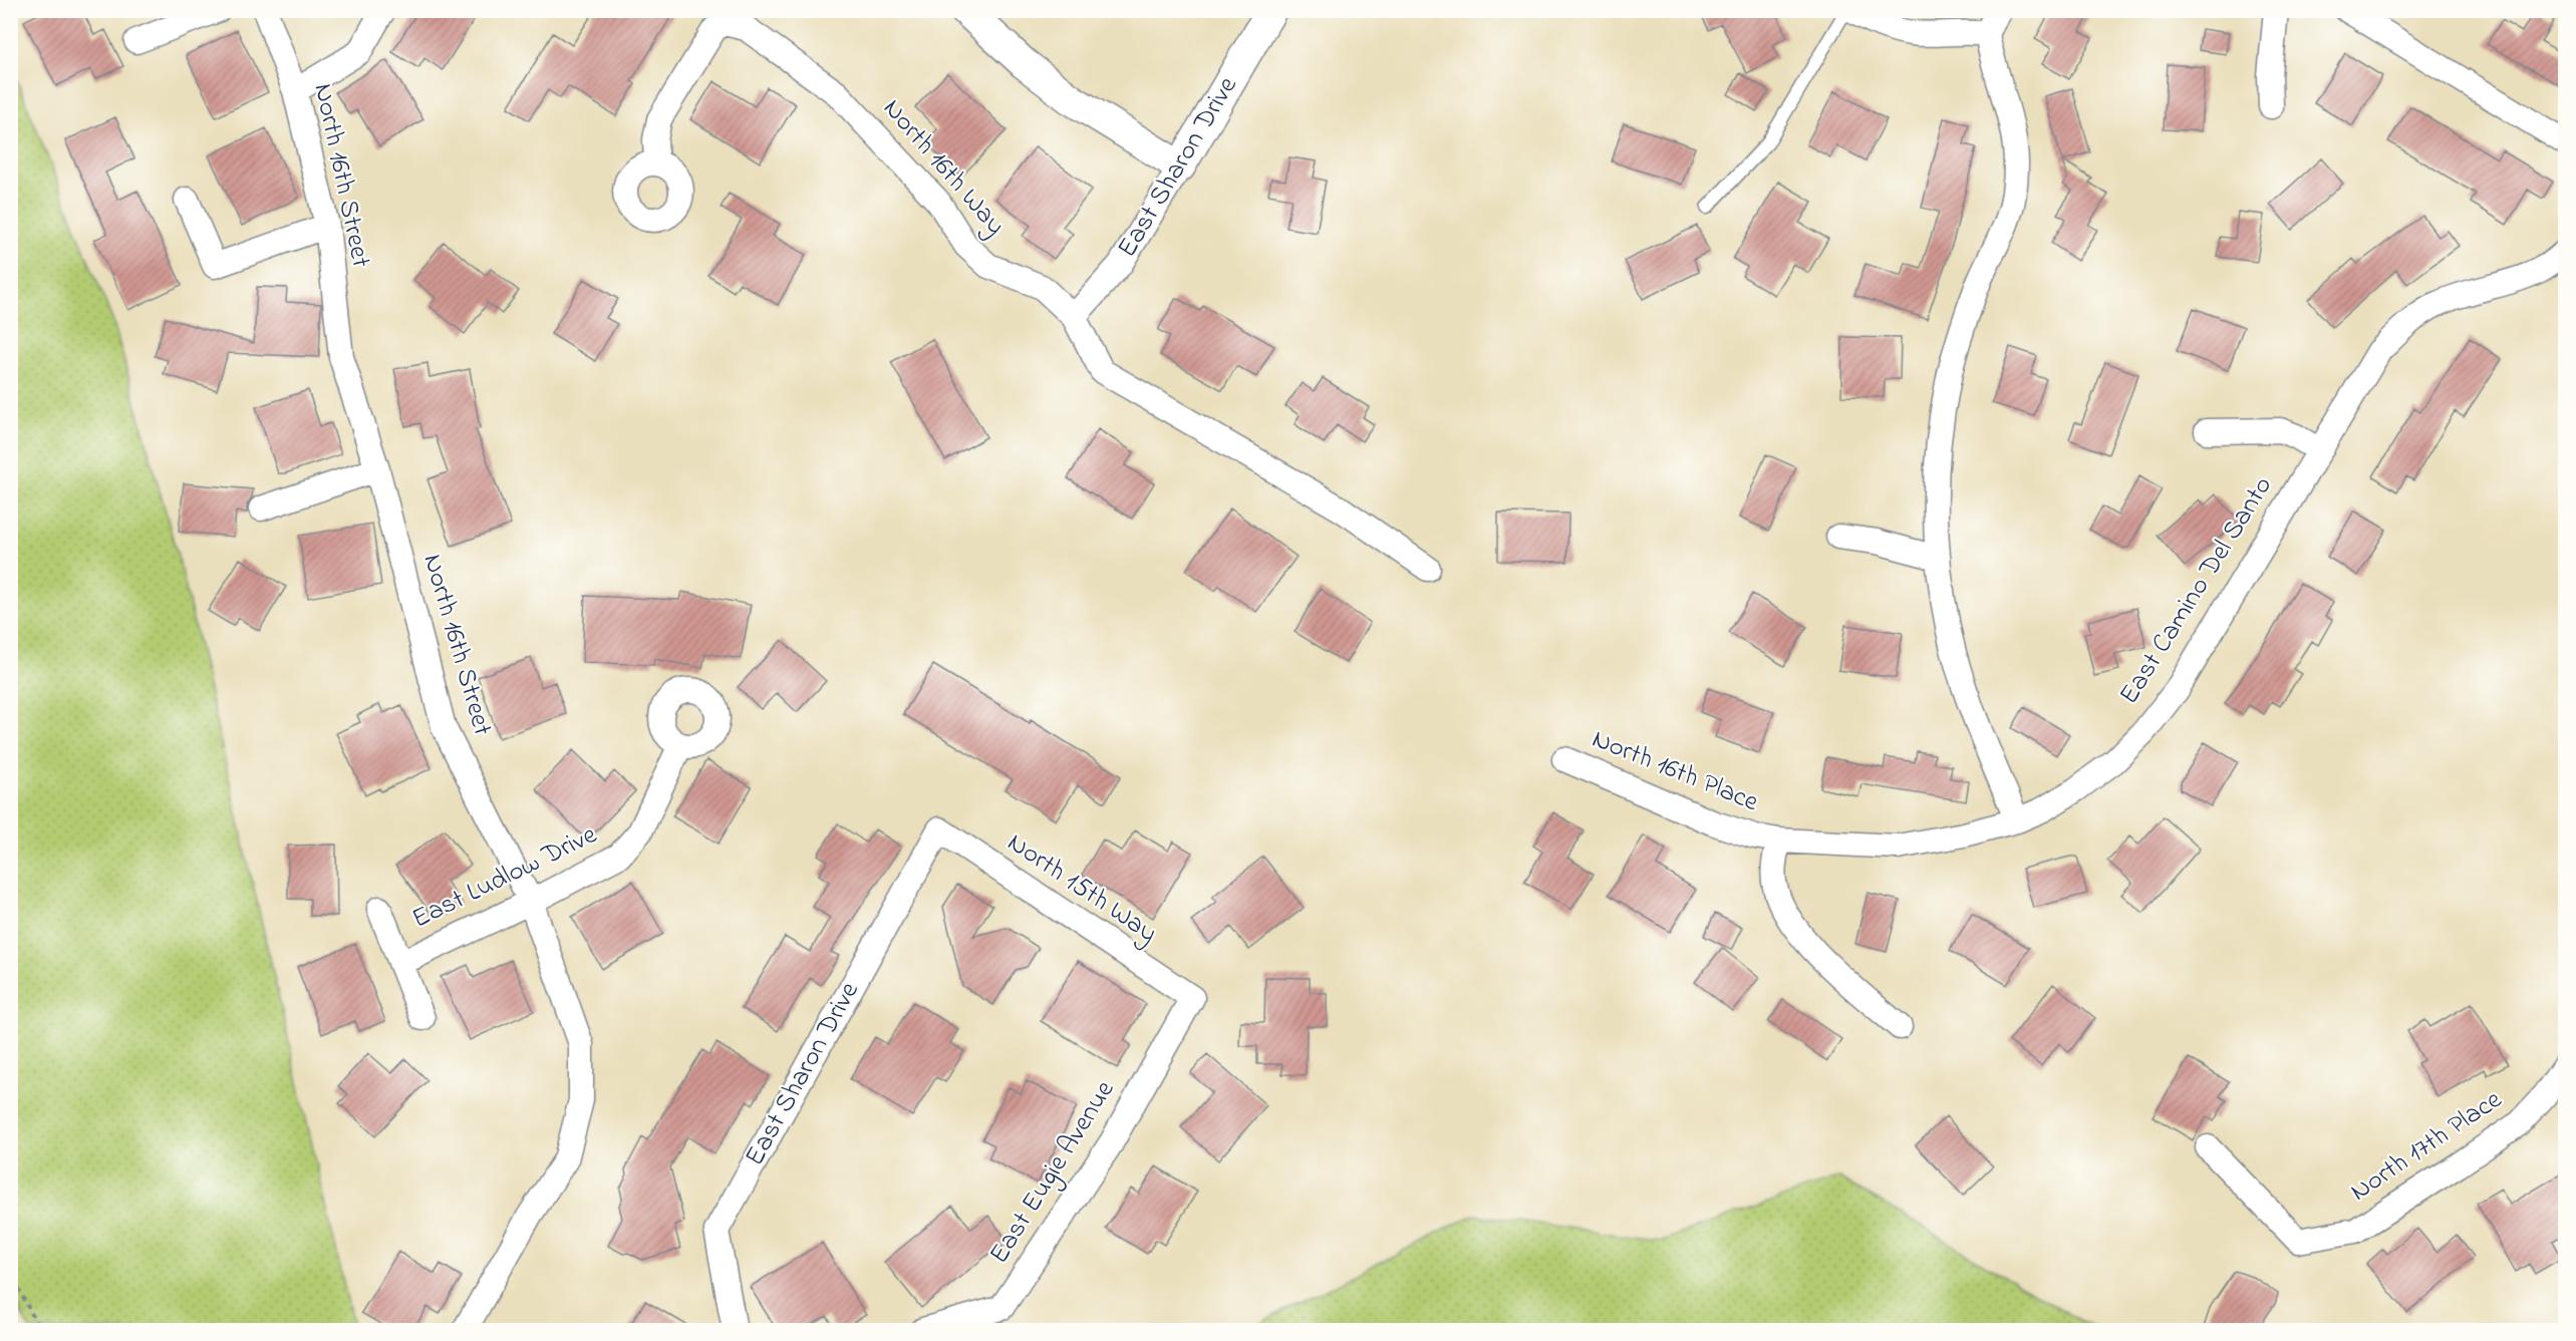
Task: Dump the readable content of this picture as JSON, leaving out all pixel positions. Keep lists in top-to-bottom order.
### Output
{
  "streets": {
    "street": [
      "North 16th Way",
      "East Sharon Drive",
      "North 16th Street",
      "East Camino Del Santo",
      "North 16th Place",
      "East Ludlow Drive",
      "North 15th Way",
      "North 17th Place",
      "East Eugie Avenue"
    ]
  },
  "crossings": [
    ["North 16th Way", "East Sharon Drive"],
    ["East Sharon Drive", "North 15th Way"],
    ["North 16th Street", "East Ludlow Drive"],
    ["East Camino Del Santo", "North 16th Place"],
    ["North 15th Way", "East Eugie Avenue"]
  ]
}
